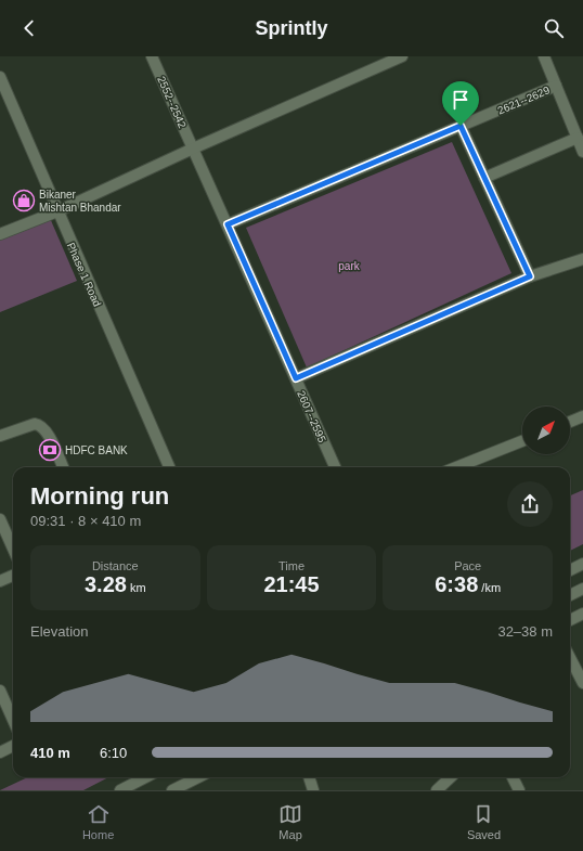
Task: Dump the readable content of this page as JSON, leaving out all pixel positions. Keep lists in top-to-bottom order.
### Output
{
  "streets": {
    "street": [
      "2621--2629",
      "2552--2542",
      "Phase 1 Road",
      "2607--2595"
    ]
  },
  "crossings": [
    ["2621--2629", "2607--2595"],
    ["2552--2542", "2607--2595"]
  ],
  "parks": ["park"],
  "places": {
    "shop": ["Bikaner Mishtan Bhandar"],
    "bank": ["HDFC BANK"]
  },
  "north": "top right",
  "page": {
    "header": "Sprintly",
    "heading": ["Morning run", "09:31 · 8 × 410 m"],
    "stats": [
      ["Distance", "3.28 km"],
      ["Time", "21:45"],
      ["Pace", "6:38 /km"]
    ],
    "chart": ["Elevation", "32–38 m"],
    "list": [
      {
        "name": "410 m",
        "note": "6:10"
      }
    ],
    "tabs": ["Home", "Map", "Saved"]
  }
}
